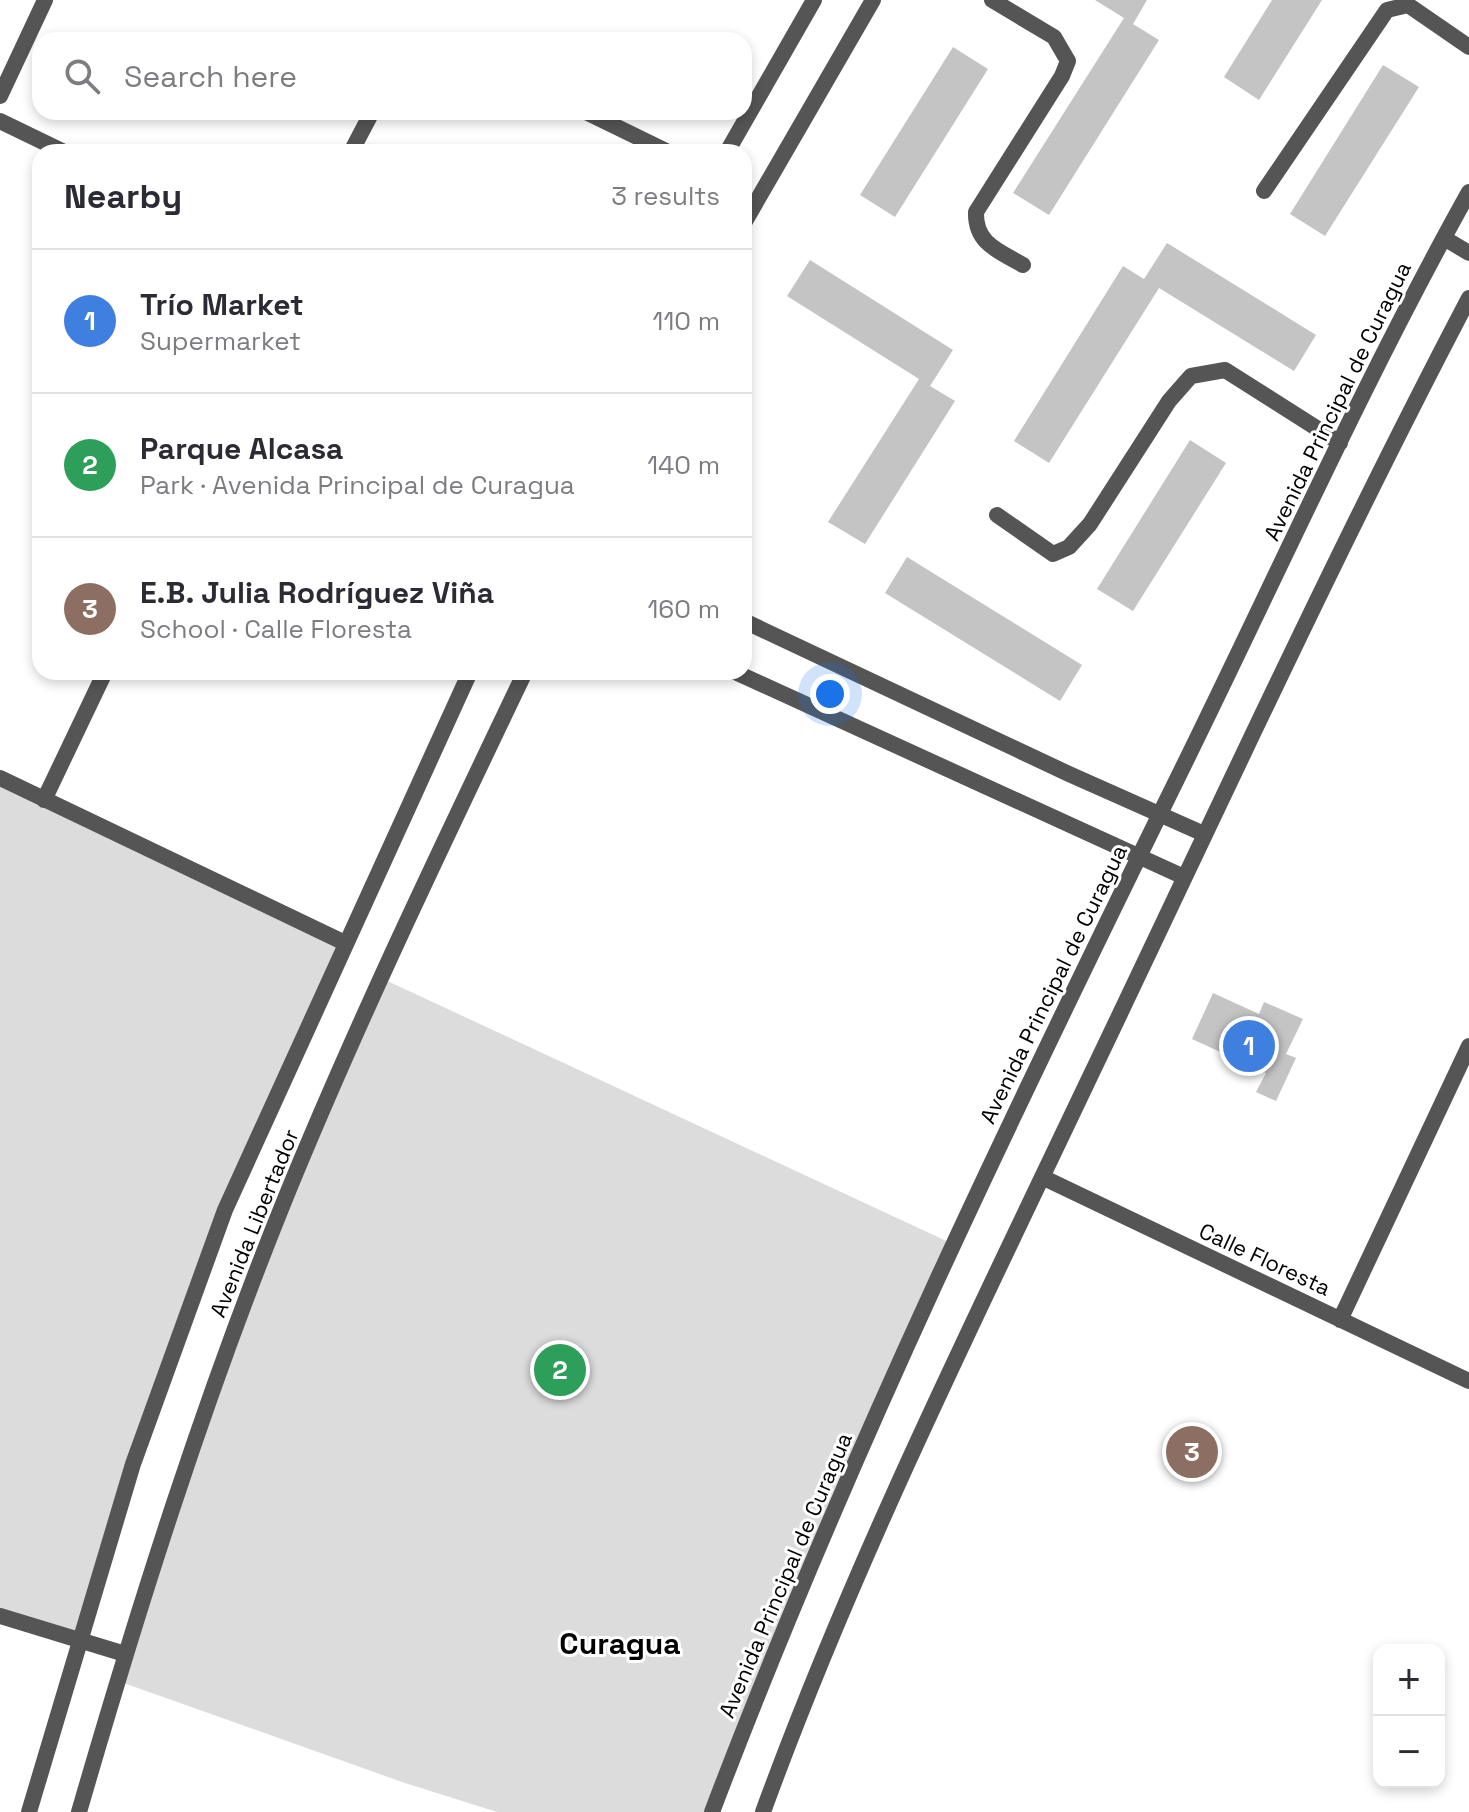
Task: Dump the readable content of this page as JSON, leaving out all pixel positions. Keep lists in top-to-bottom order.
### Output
{
  "streets": {
    "street": ["Avenida Principal de Curagua", "Avenida Libertador", "Calle Floresta"]
  },
  "districts": ["Curagua"],
  "page": {
    "search": "Search here",
    "heading": ["Nearby", "3 results"],
    "list": [
      {
        "mark": "1",
        "name": "Trío Market",
        "note": "Supermarket",
        "value": "110 m"
      },
      {
        "mark": "2",
        "name": "Parque Alcasa",
        "note": "Park · Avenida Principal de Curagua",
        "value": "140 m"
      },
      {
        "mark": "3",
        "name": "E.B. Julia Rodríguez Viña",
        "note": "School · Calle Floresta",
        "value": "160 m"
      }
    ],
    "pins": ["1", "2", "3"],
    "map_buttons": ["+", "−"]
  }
}
